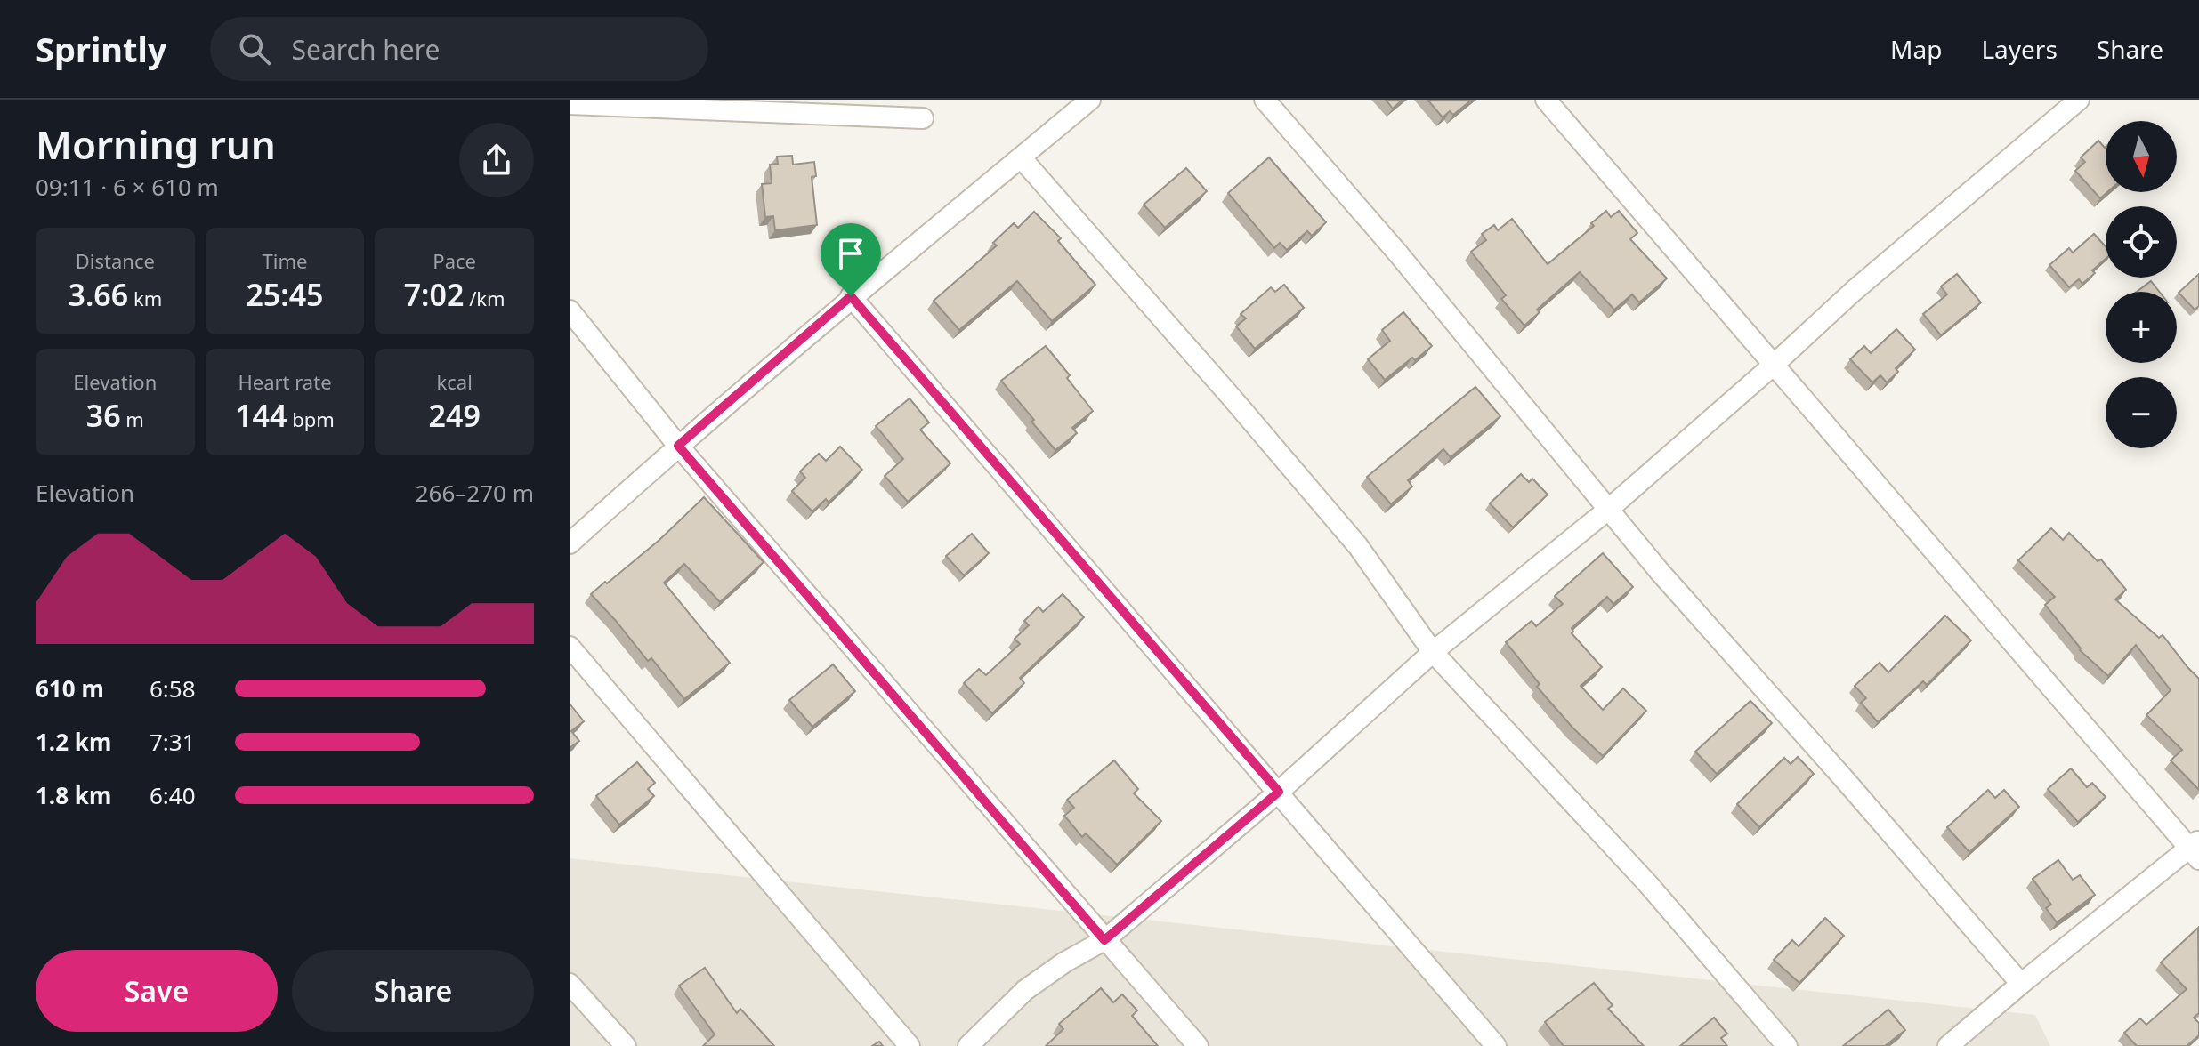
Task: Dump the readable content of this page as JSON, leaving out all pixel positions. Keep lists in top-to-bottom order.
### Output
{
  "north": "bottom",
  "page": {
    "header": "Sprintly",
    "search": "Search here",
    "nav": ["Map", "Layers", "Share"],
    "heading": ["Morning run", "09:11 · 6 × 610 m"],
    "map_buttons": ["+", "−"],
    "stats": [
      ["Distance", "3.66 km"],
      ["Time", "25:45"],
      ["Pace", "7:02 /km"],
      ["Elevation", "36 m"],
      ["Heart rate", "144 bpm"],
      ["kcal", "249"]
    ],
    "chart": ["Elevation", "266–270 m"],
    "list": [
      {
        "name": "610 m",
        "note": "6:58"
      },
      {
        "name": "1.2 km",
        "note": "7:31"
      },
      {
        "name": "1.8 km",
        "note": "6:40"
      }
    ],
    "buttons": ["Save", "Share"]
  }
}
